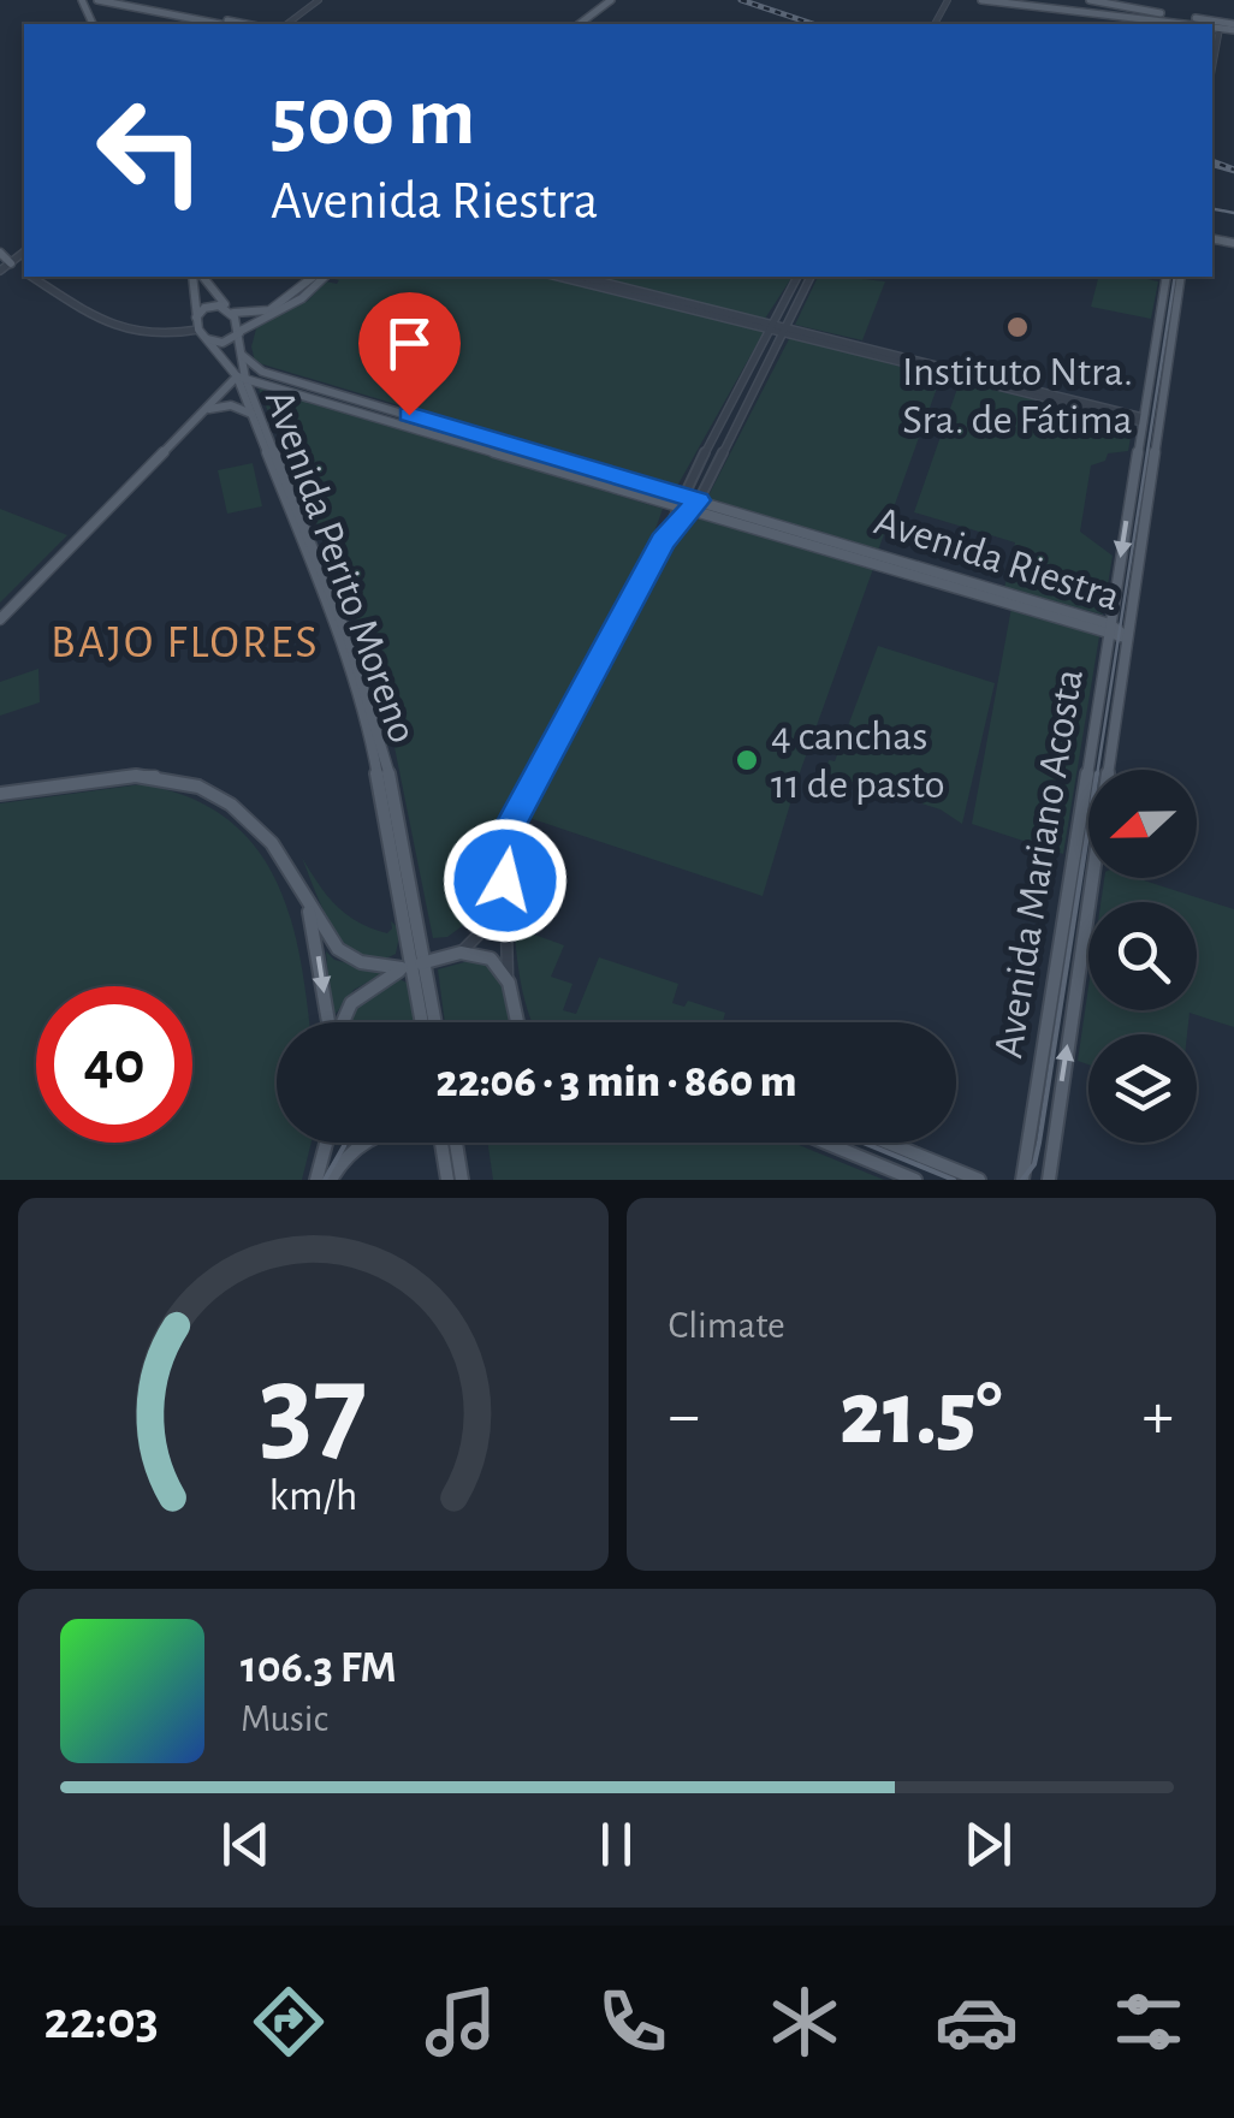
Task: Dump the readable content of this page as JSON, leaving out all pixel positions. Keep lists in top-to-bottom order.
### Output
{
  "streets": {
    "main road": ["Avenida Riestra", "Avenida Perito Moreno", "Avenida Mariano Acosta"]
  },
  "crossings": [
    ["Avenida Riestra", "Avenida Perito Moreno"],
    ["Avenida Riestra", "Avenida Mariano Acosta"]
  ],
  "districts": ["BAJO FLORES"],
  "places": ["Instituto Ntra. Sra. de Fátima", "4 canchas 11 de pasto"],
  "north": "left",
  "page": {
    "turn": ["500 m", "Avenida Riestra"],
    "limit": "40",
    "trip": "22:06 · 3 min · 860 m",
    "tile": "Climate",
    "heat": ["−", "21.5°", "+"],
    "song": ["106.3 FM", "Music"],
    "tabs": "22:03",
    "gauge": ["37", "km/h"]
  }
}
